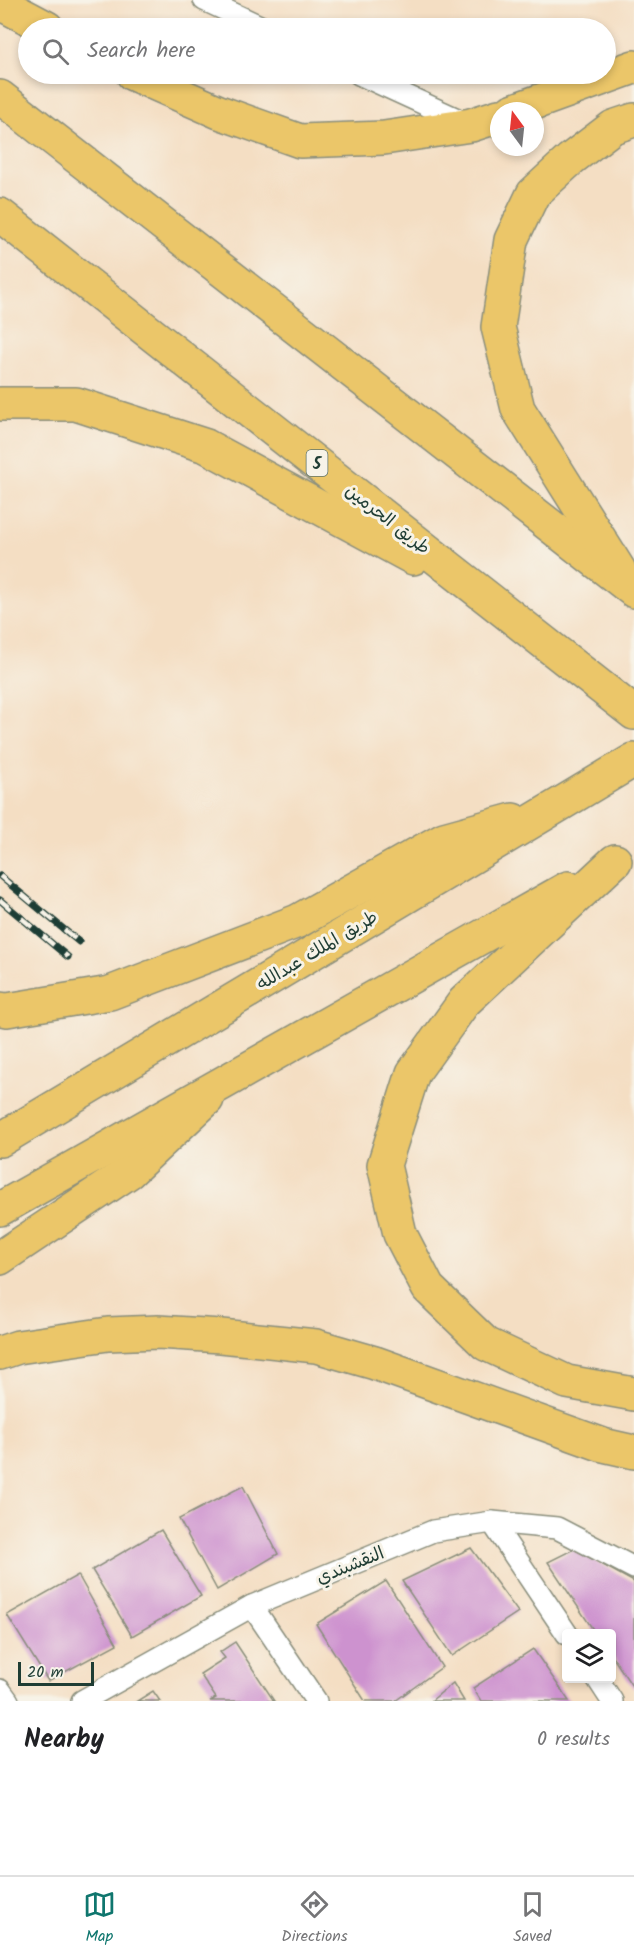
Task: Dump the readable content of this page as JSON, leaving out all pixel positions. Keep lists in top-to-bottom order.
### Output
{
  "streets": {
    "main road": ["5", "طريق الحرمين", "طريق الملك عبدالله"],
    "street": ["النقشبندي"]
  },
  "scale_bar": "20 m",
  "north": "top",
  "page": {
    "search": "Search here",
    "scale": "20 m",
    "heading": ["Nearby", "0 results"],
    "nav": ["Map", "Directions", "Saved"]
  }
}
